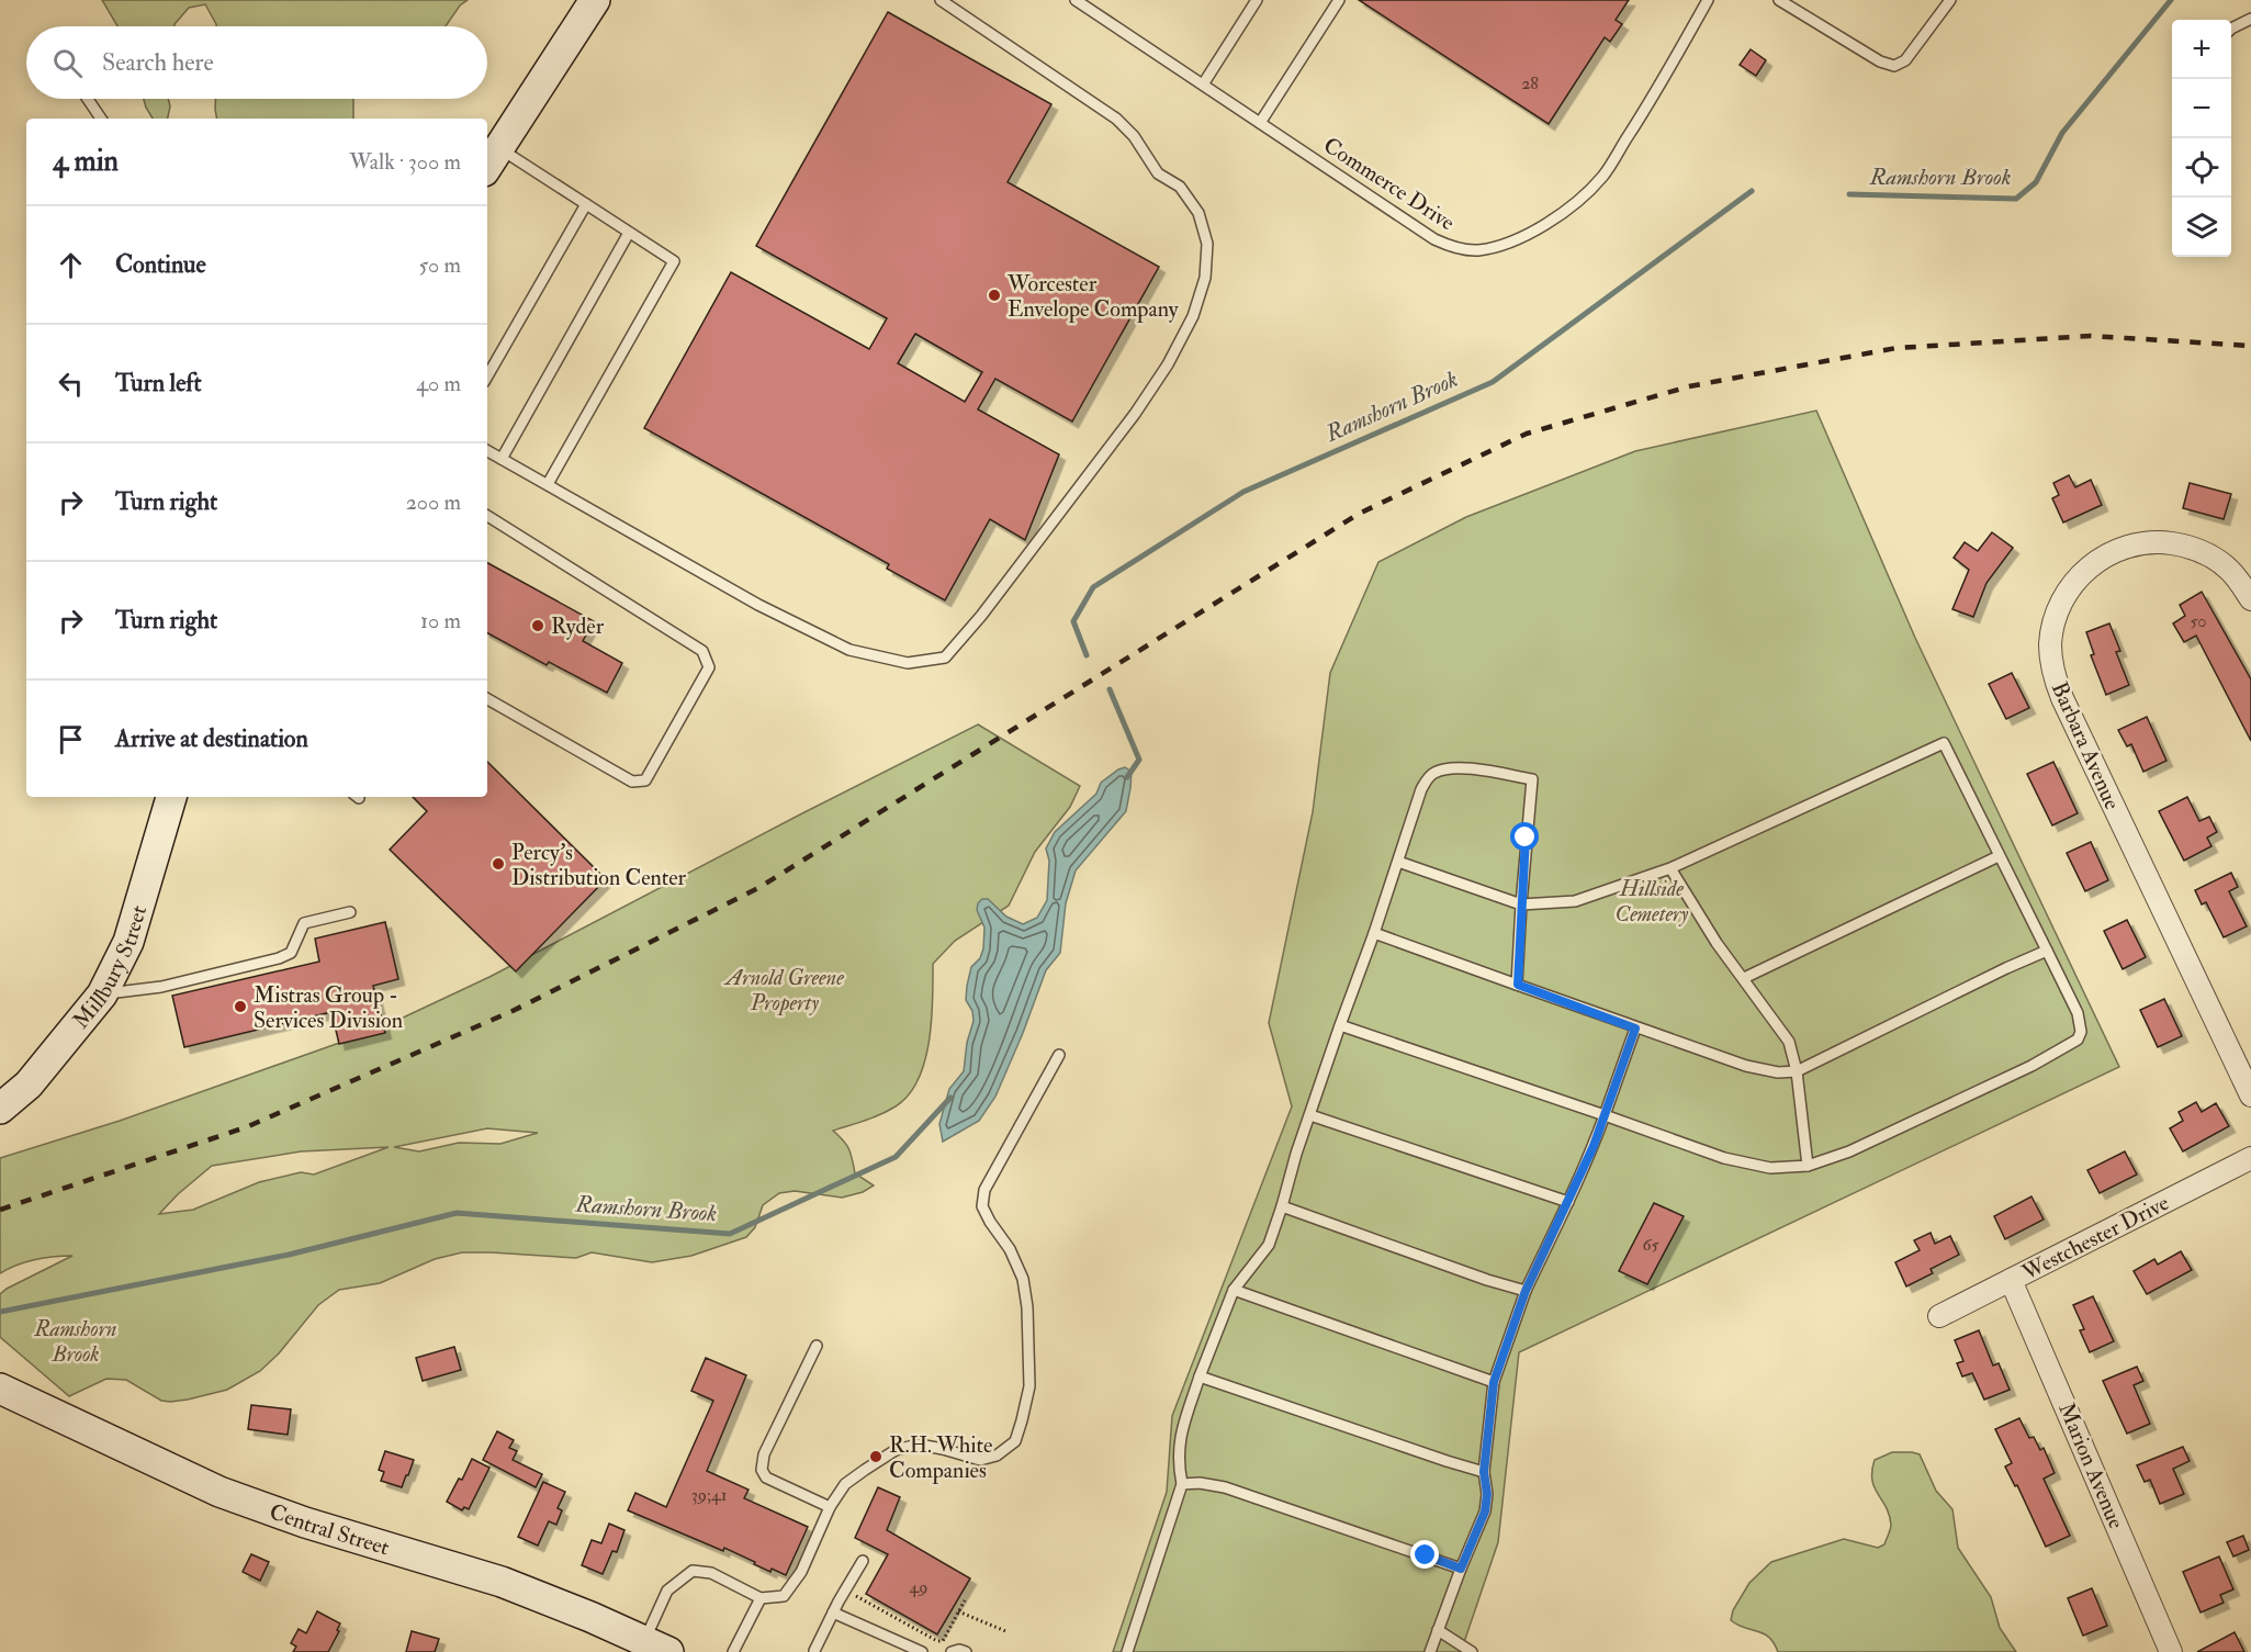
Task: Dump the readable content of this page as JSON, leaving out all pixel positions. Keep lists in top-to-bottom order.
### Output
{
  "streets": {
    "street": [
      "Barbara Avenue",
      "Millbury Street",
      "Westchester Drive",
      "Marion Avenue",
      "Central Street"
    ],
    "lane": ["Commerce Drive"]
  },
  "crossings": [
    ["Westchester Drive", "Marion Avenue"]
  ],
  "water": ["Ramshorn Brook"],
  "parks": ["Hillside Cemetery", "Arnold Greene Property", "Ramshorn Brook"],
  "places": [
    "Worcester Envelope Company",
    "Ryder",
    "Percy's Distribution Center",
    "Mistras Group - Services Division",
    "R.H. White Companies"
  ],
  "house_numbers": [
    "28",
    "50",
    "65",
    "39;41",
    "49"
  ],
  "page": {
    "map_buttons": ["+", "−"],
    "search": "Search here",
    "heading": ["4 min", "Walk · 300 m"],
    "list": [
      ["Continue", "50 m"],
      ["Turn left", "40 m"],
      ["Turn right", "200 m"],
      ["Turn right", "10 m"],
      "Arrive at destination"
    ]
  }
}
